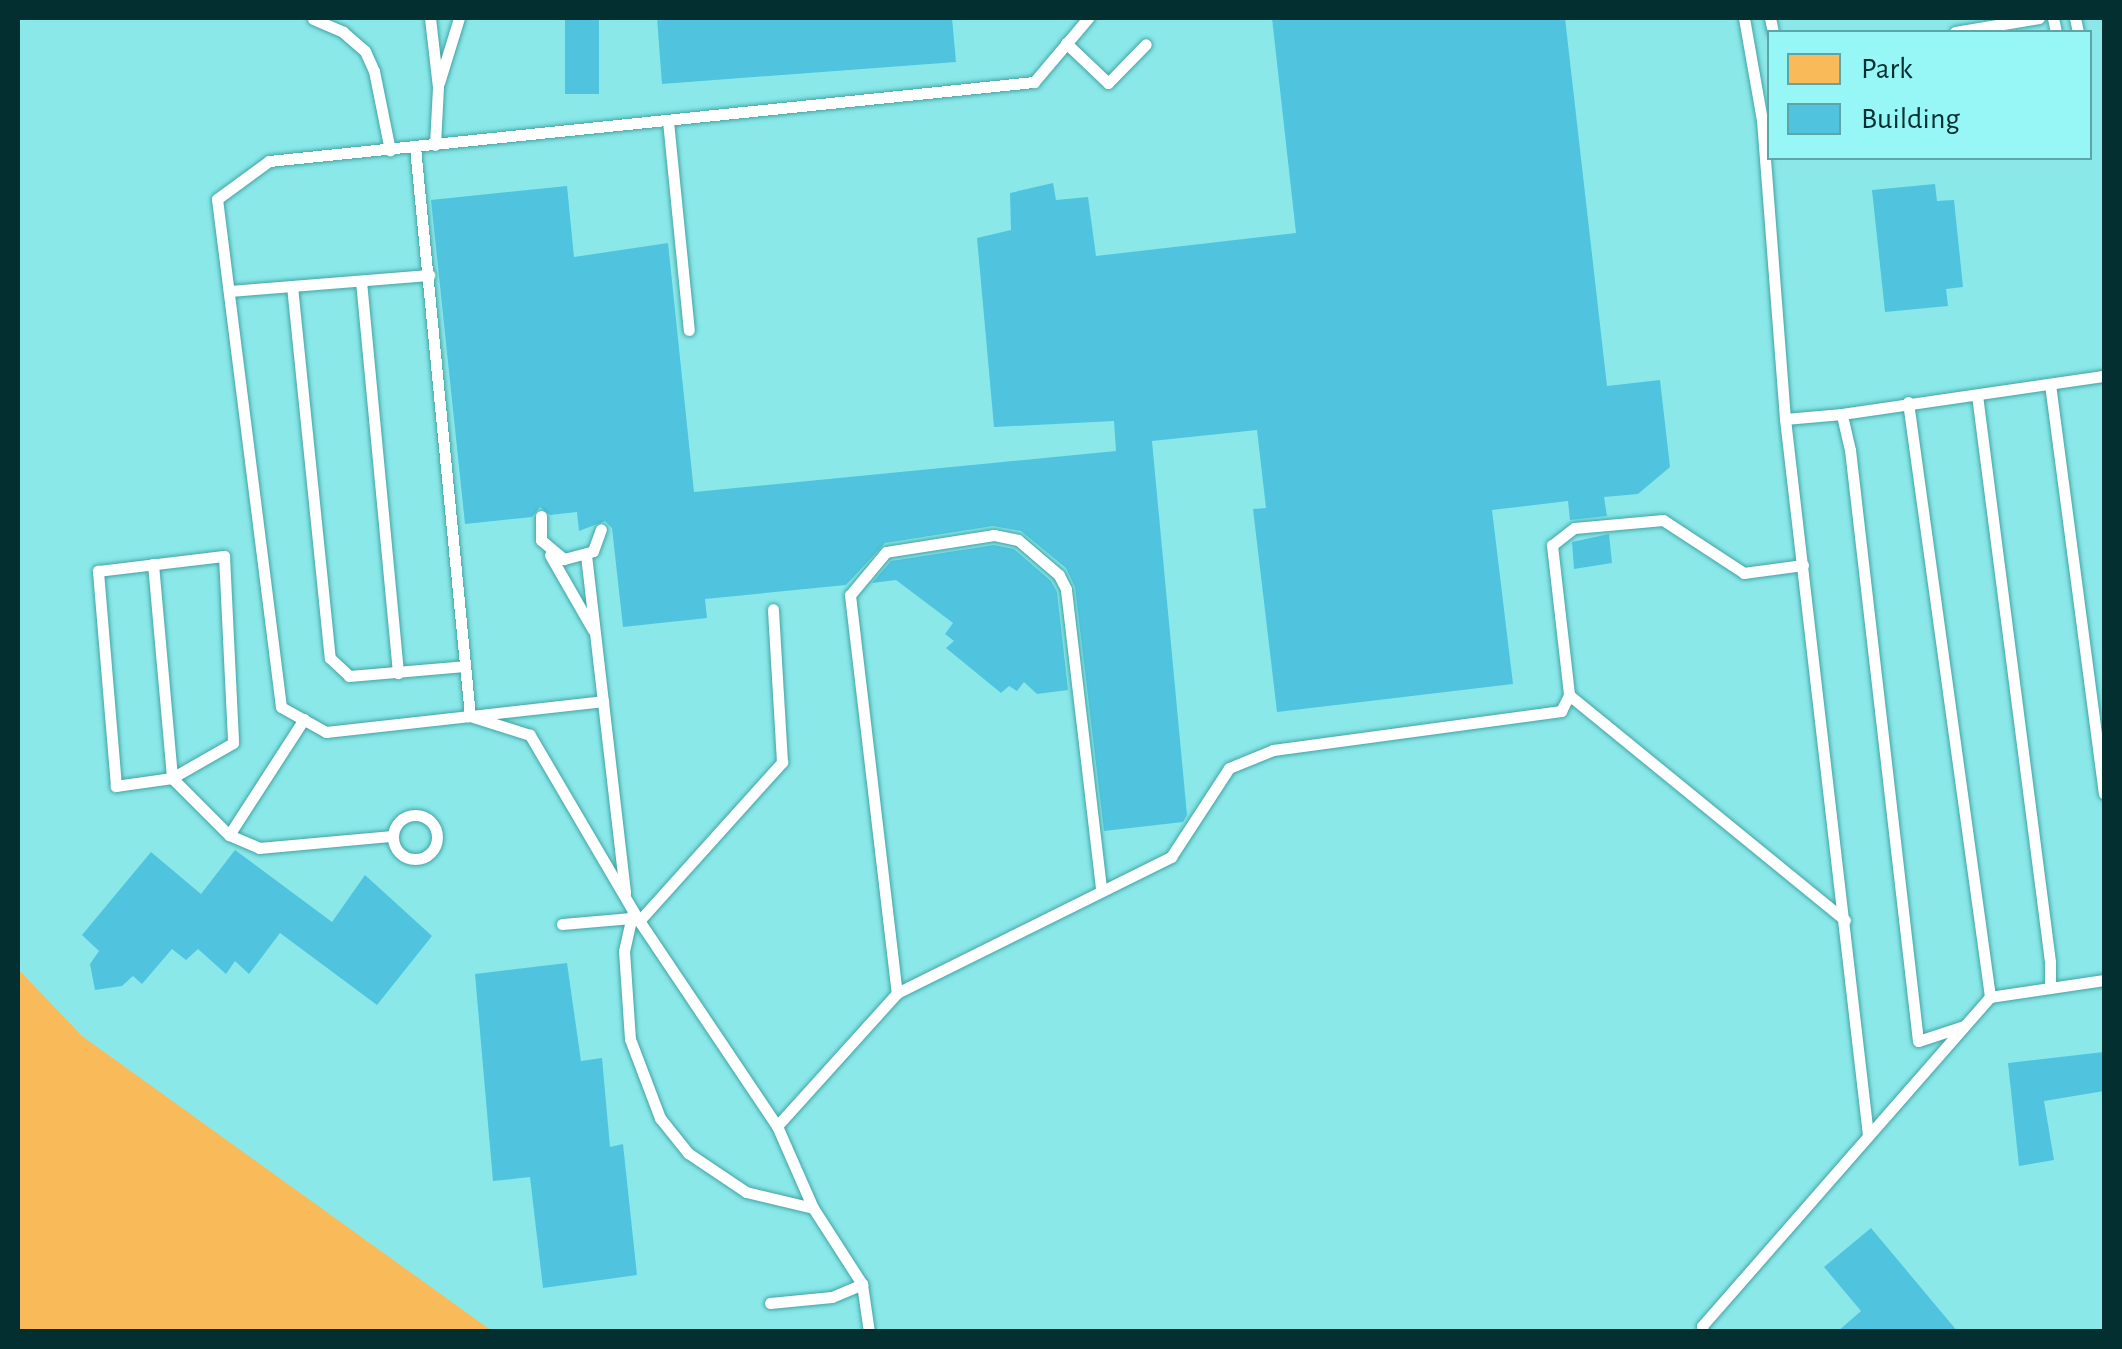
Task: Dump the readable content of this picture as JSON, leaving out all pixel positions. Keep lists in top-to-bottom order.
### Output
{
  "legend": ["Park", "Building"]
}
